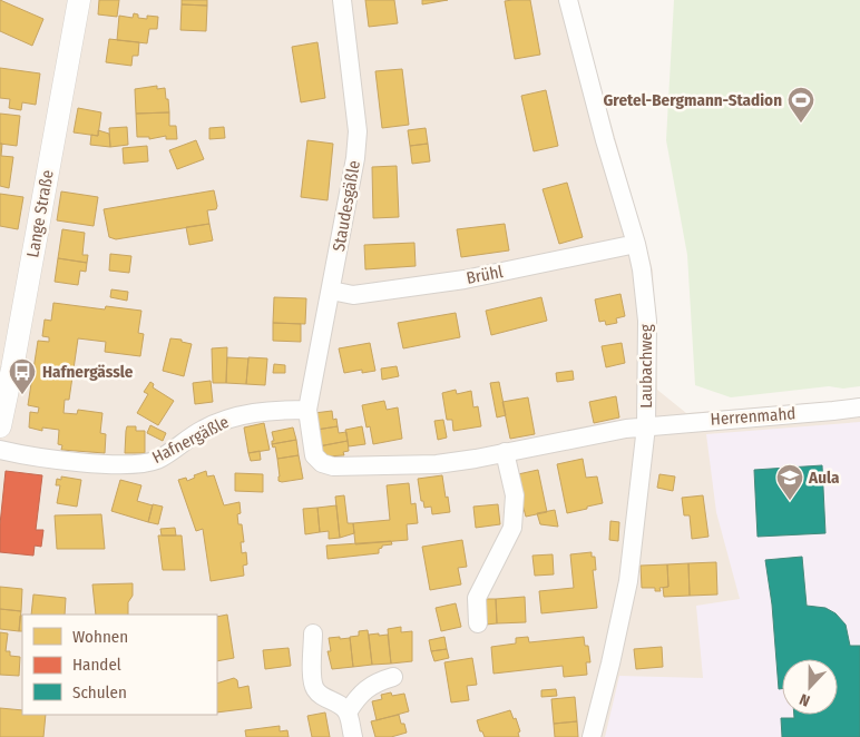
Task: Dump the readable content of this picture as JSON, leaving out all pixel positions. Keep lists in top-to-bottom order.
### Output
{
  "streets": {
    "street": [
      "Staudesgäßle",
      "Lange Straße",
      "Brühl",
      "Laubachweg",
      "Herrenmahd",
      "Hafnergäßle"
    ]
  },
  "crossings": [
    ["Staudesgäßle", "Brühl"],
    ["Staudesgäßle", "Hafnergäßle"],
    ["Brühl", "Laubachweg"],
    ["Laubachweg", "Herrenmahd"]
  ],
  "places": {
    "sports": ["Gretel-Bergmann-Stadion"],
    "bus stop": ["Hafnergässle"],
    "school or university": ["Aula"]
  },
  "legend": ["Wohnen", "Handel", "Schulen"],
  "north": "bottom"
}
